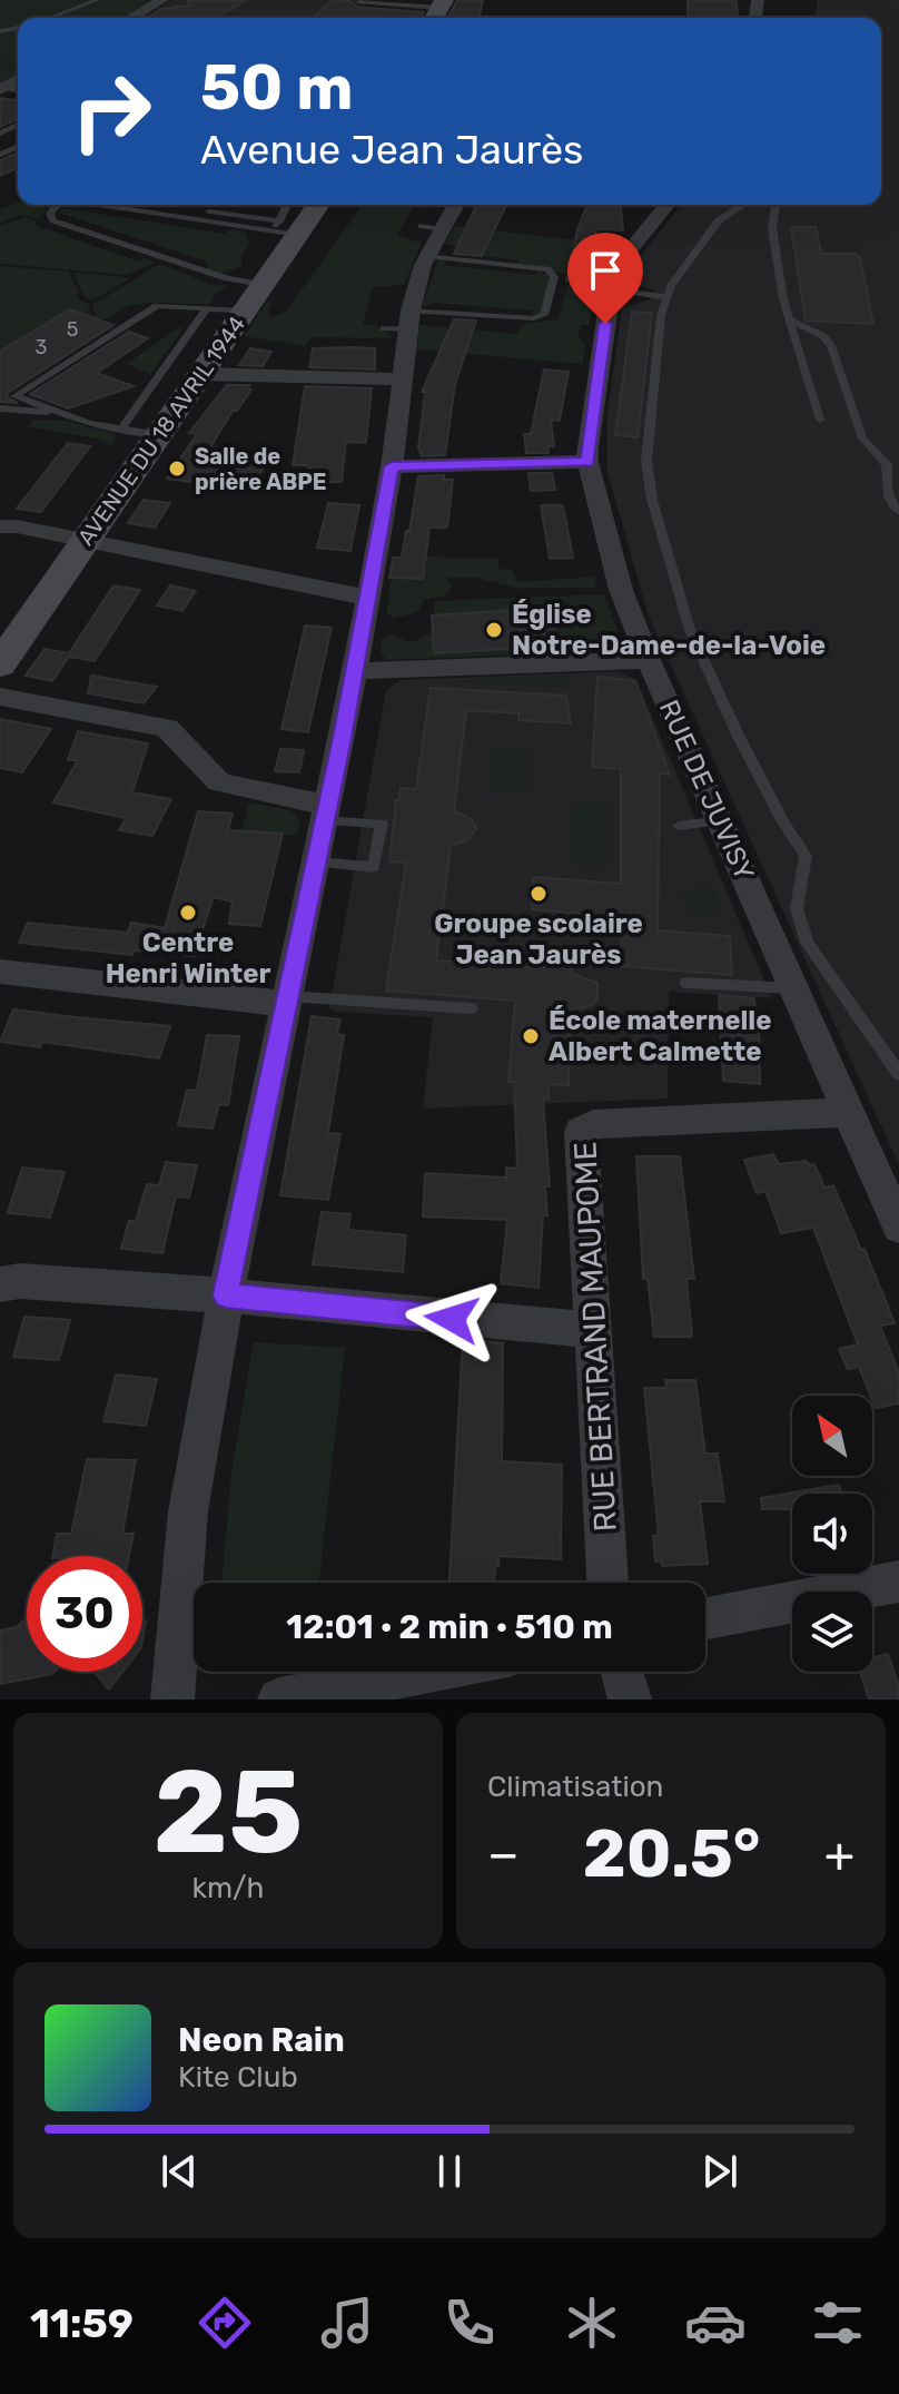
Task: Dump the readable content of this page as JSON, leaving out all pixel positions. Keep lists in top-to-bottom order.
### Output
{
  "streets": {
    "street": ["AVENUE DU 18 AVRIL 1944", "RUE DE JUVISY", "RUE BERTRAND MAUPOME"]
  },
  "crossings": [
    ["RUE DE JUVISY", "RUE BERTRAND MAUPOME"]
  ],
  "places": [
    "Salle de prière ABPE",
    "Église Notre-Dame-de-la-Voie",
    "Groupe scolaire Jean Jaurès",
    "Centre Henri Winter",
    "École maternelle Albert Calmette"
  ],
  "house_numbers": ["5", "3"],
  "north": "top left",
  "page": {
    "turn": ["50 m", "Avenue Jean Jaurès"],
    "limit": "30",
    "trip": "12:01 · 2 min · 510 m",
    "tile": [
      ["25", "km/h"],
      "Climatisation"
    ],
    "heat": ["−", "20.5°", "+"],
    "song": ["Neon Rain", "Kite Club"],
    "tabs": "11:59"
  }
}
